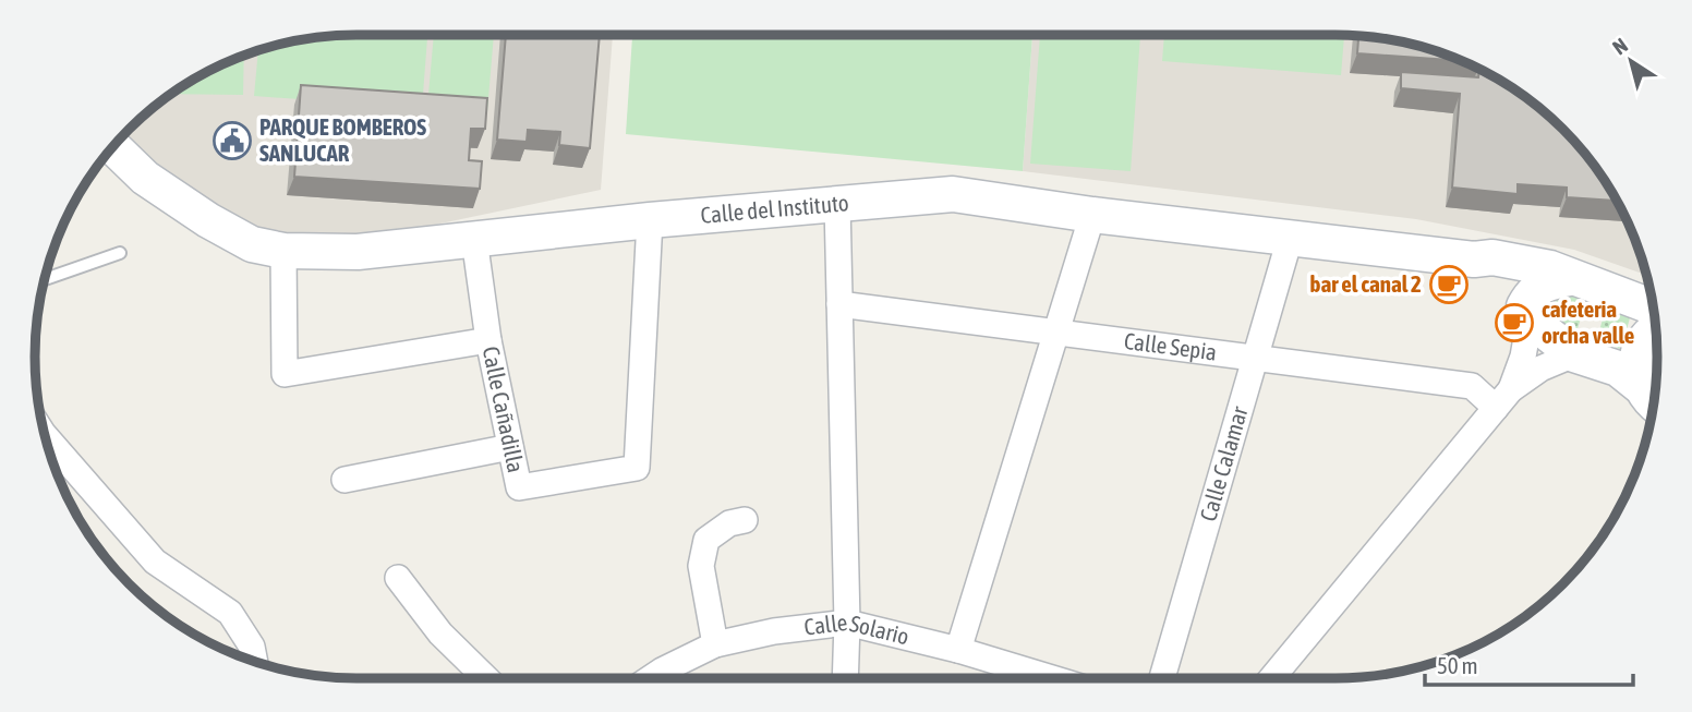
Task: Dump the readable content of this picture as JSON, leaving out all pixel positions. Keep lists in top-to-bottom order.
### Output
{
  "streets": {
    "street": [
      "Calle del Instituto",
      "Calle Sepia",
      "Calle Cañadilla",
      "Calle Calamar",
      "Calle Solario"
    ]
  },
  "crossings": [
    ["Calle del Instituto", "Calle Cañadilla"],
    ["Calle del Instituto", "Calle Calamar"],
    ["Calle Sepia", "Calle Calamar"]
  ],
  "places": {
    "public building": ["PARQUE BOMBEROS SANLUCAR"],
    "cafe": ["bar el canal 2", "cafeteria orcha valle"]
  },
  "scale_bar": "50 m",
  "north": "top left"
}
